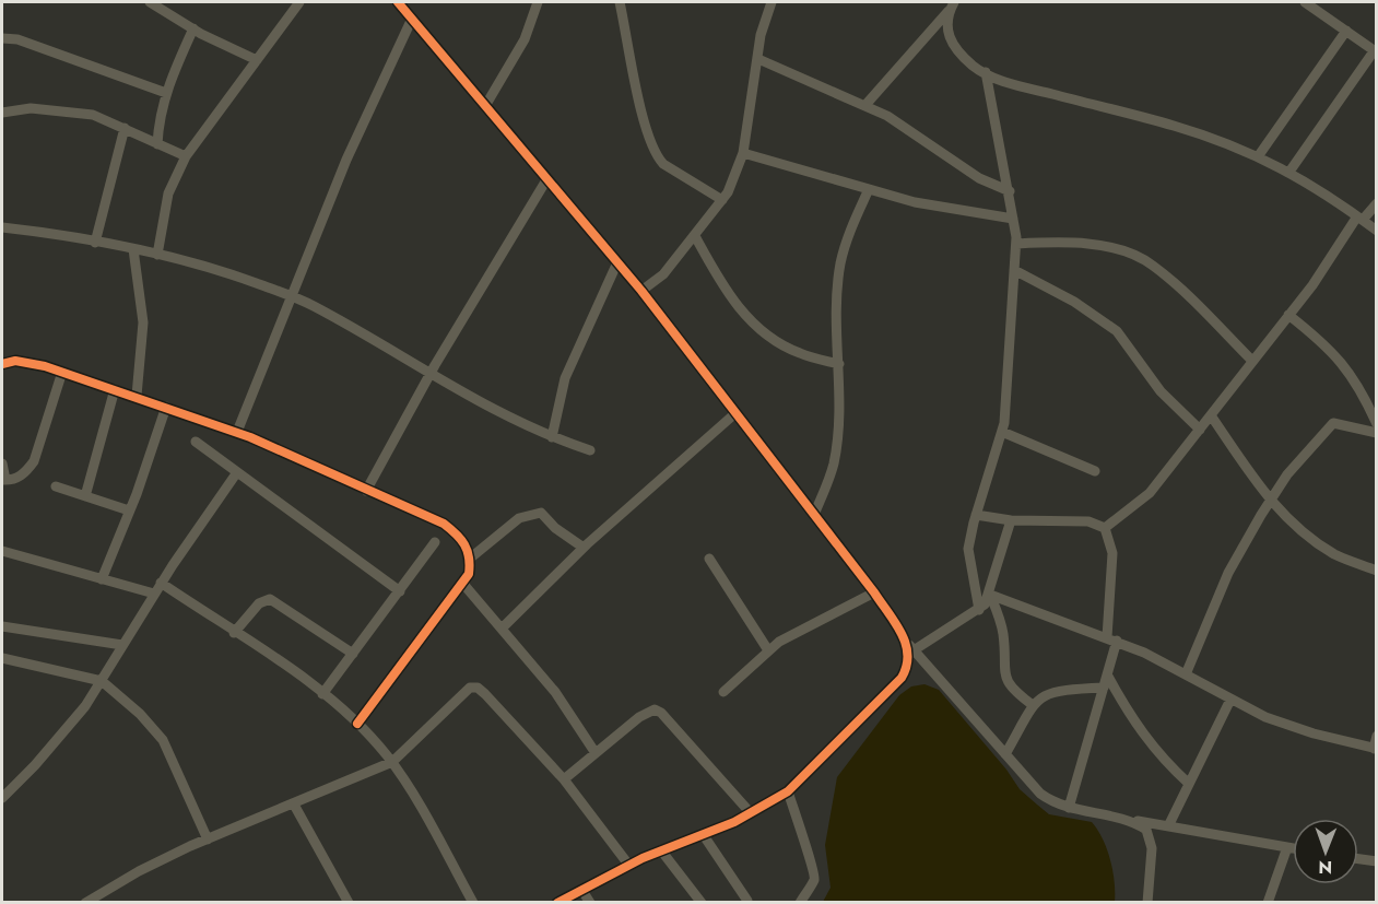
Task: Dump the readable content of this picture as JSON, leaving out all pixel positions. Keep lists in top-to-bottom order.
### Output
{
  "north": "bottom"
}
